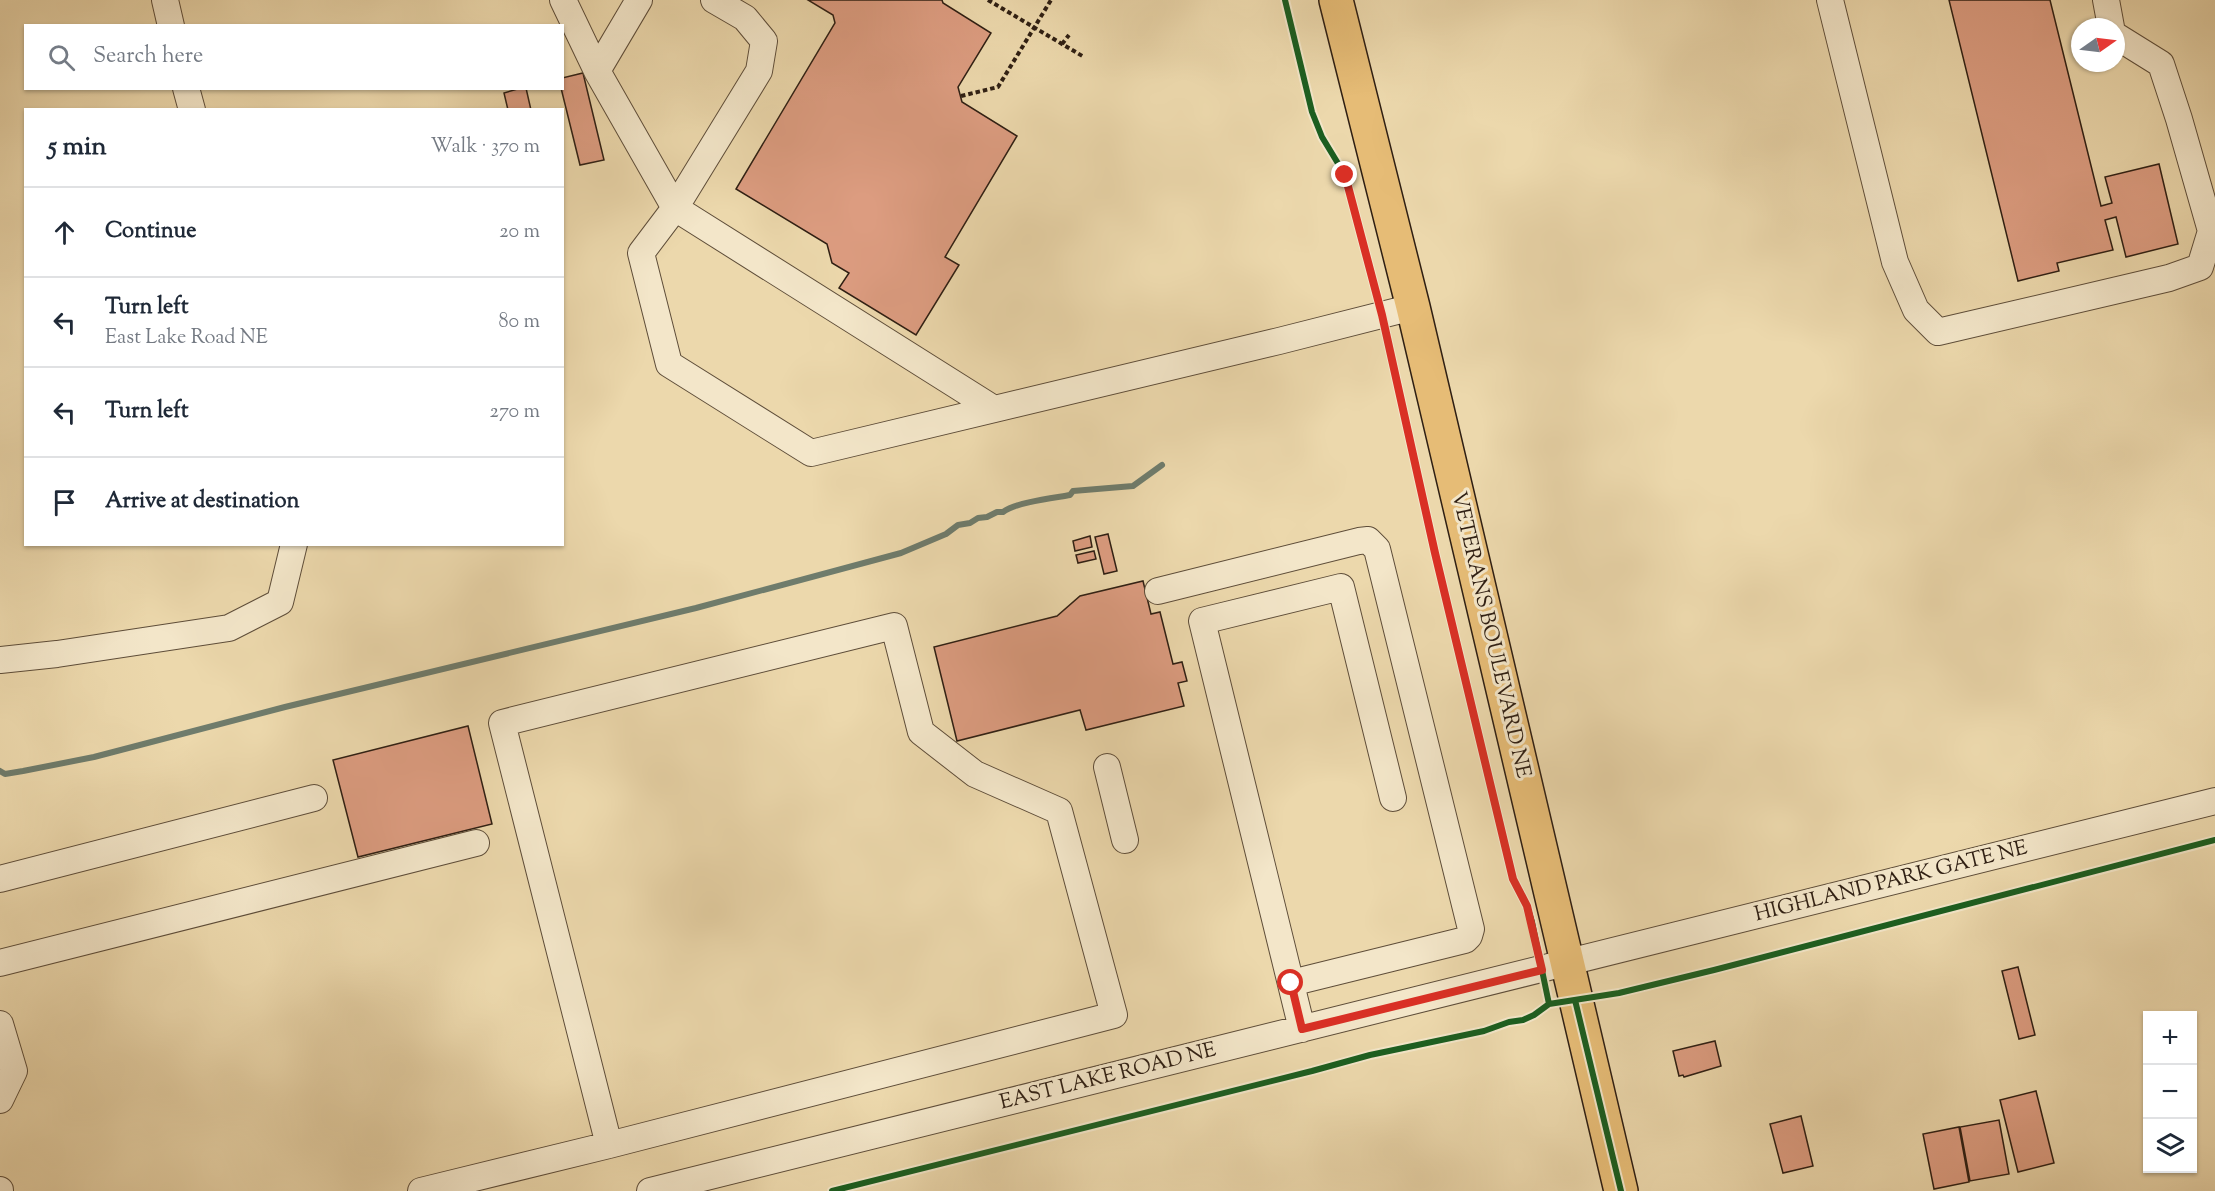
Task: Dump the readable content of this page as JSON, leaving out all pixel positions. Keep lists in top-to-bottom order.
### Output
{
  "streets": {
    "main road": ["VETERANS BOULEVARD NE"],
    "street": ["HIGHLAND PARK GATE NE", "EAST LAKE ROAD NE"]
  },
  "crossings": [
    ["VETERANS BOULEVARD NE", "HIGHLAND PARK GATE NE"],
    ["VETERANS BOULEVARD NE", "EAST LAKE ROAD NE"],
    ["HIGHLAND PARK GATE NE", "EAST LAKE ROAD NE"]
  ],
  "north": "right",
  "page": {
    "search": "Search here",
    "heading": ["5 min", "Walk · 370 m"],
    "list": [
      ["Continue", "20 m"],
      ["Turn left", "East Lake Road NE", "80 m"],
      ["Turn left", "270 m"],
      "Arrive at destination"
    ],
    "map_buttons": ["+", "−"]
  }
}
